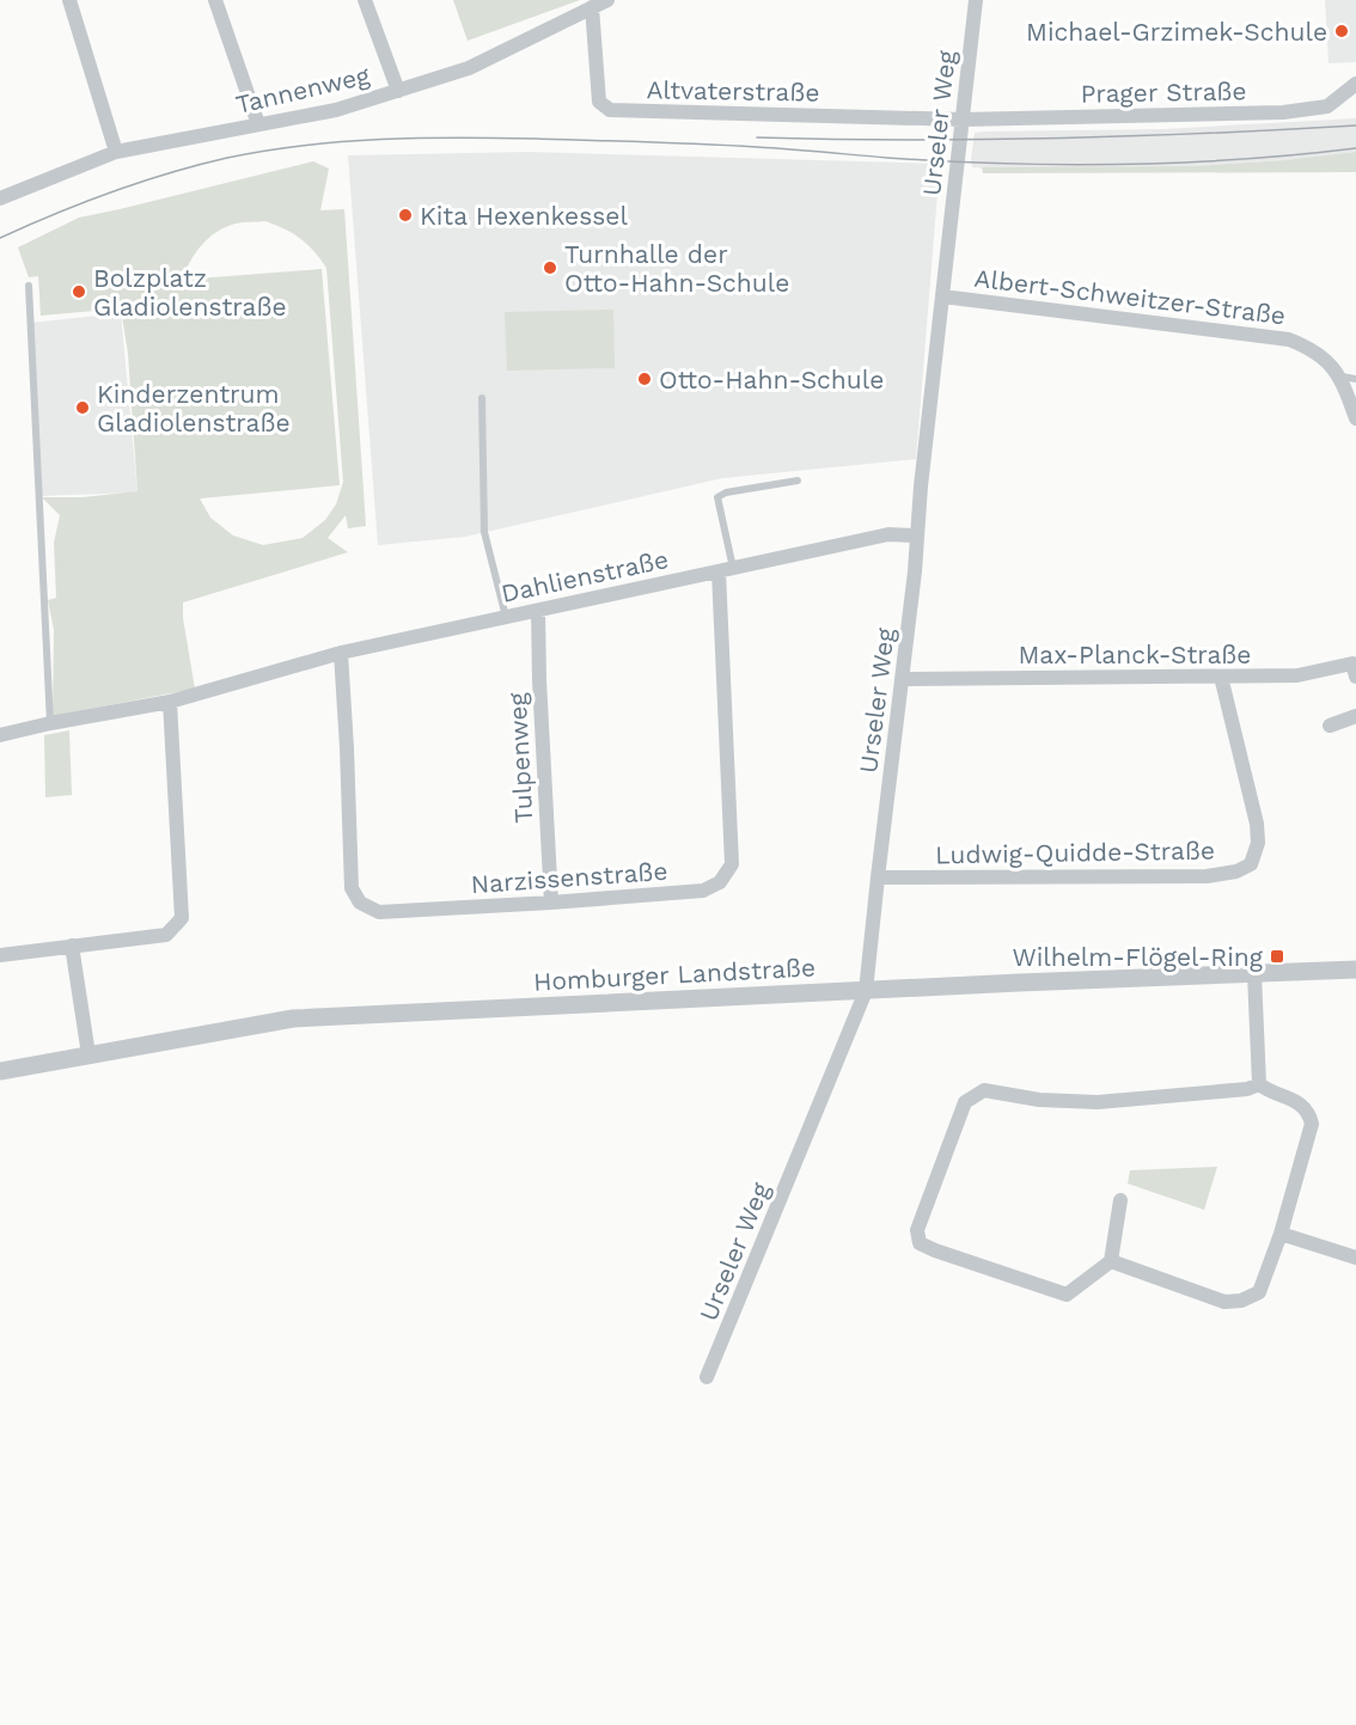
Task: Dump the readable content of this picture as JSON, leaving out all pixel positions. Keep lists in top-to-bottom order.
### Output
{
  "streets": {
    "street": [
      "Tannenweg",
      "Altvaterstraße",
      "Prager Straße",
      "Urseler Weg",
      "Albert-Schweitzer-Straße",
      "Dahlienstraße",
      "Max-Planck-Straße",
      "Tulpenweg",
      "Ludwig-Quidde-Straße",
      "Narzissenstraße",
      "Homburger Landstraße"
    ]
  },
  "crossings": [
    ["Tannenweg", "Altvaterstraße"],
    ["Altvaterstraße", "Prager Straße"],
    ["Altvaterstraße", "Urseler Weg"],
    ["Prager Straße", "Urseler Weg"],
    ["Urseler Weg", "Albert-Schweitzer-Straße"],
    ["Urseler Weg", "Dahlienstraße"],
    ["Urseler Weg", "Max-Planck-Straße"],
    ["Urseler Weg", "Ludwig-Quidde-Straße"],
    ["Urseler Weg", "Homburger Landstraße"],
    ["Dahlienstraße", "Tulpenweg"],
    ["Dahlienstraße", "Narzissenstraße"],
    ["Max-Planck-Straße", "Ludwig-Quidde-Straße"],
    ["Tulpenweg", "Narzissenstraße"]
  ],
  "places": {
    "other": [
      "Michael-Grzimek-Schule",
      "Kita Hexenkessel",
      "Turnhalle der Otto-Hahn-Schule",
      "Bolzplatz Gladiolenstraße",
      "Otto-Hahn-Schule",
      "Kinderzentrum Gladiolenstraße"
    ],
    "transit": ["Wilhelm-Flögel-Ring"]
  }
}
